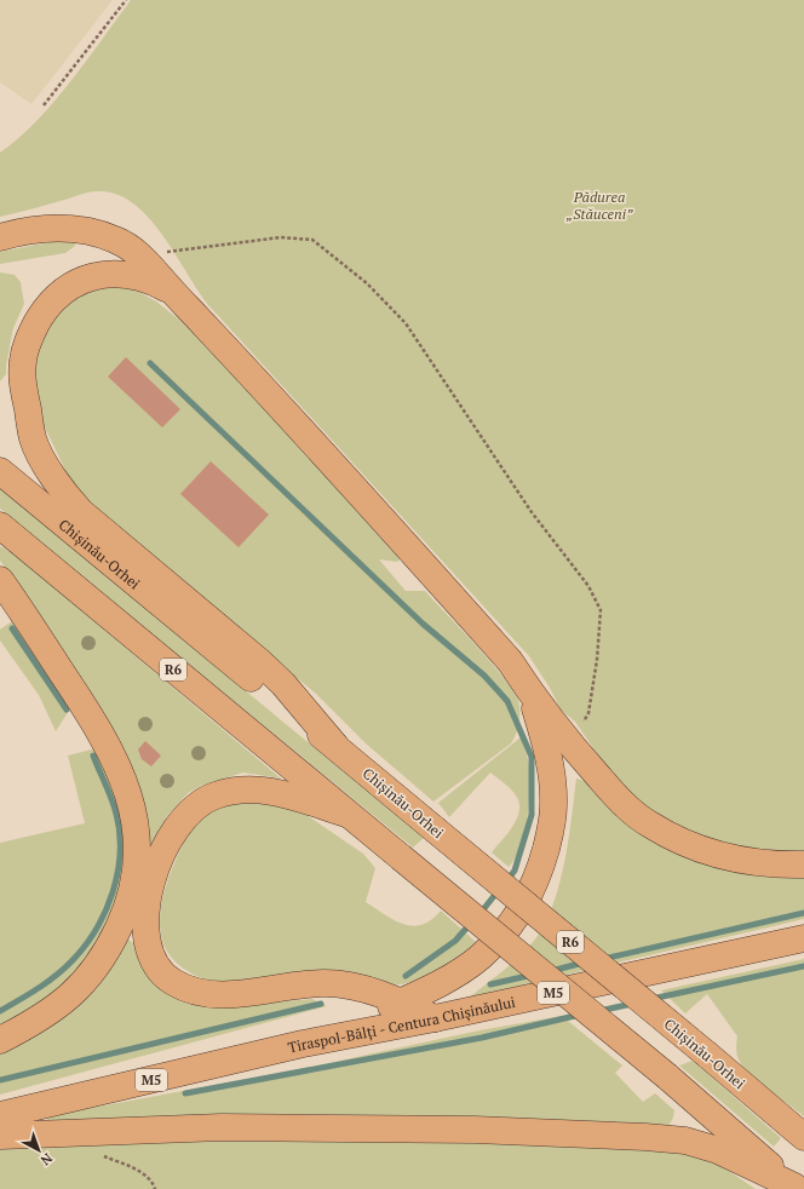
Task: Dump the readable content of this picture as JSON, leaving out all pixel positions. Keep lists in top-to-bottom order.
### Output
{
  "streets": {
    "highway": [
      "Chișinău-Orhei",
      "R6",
      "M5",
      "Tiraspol-Bălți - Centura Chișinăului"
    ]
  },
  "parks": ["Pădurea „Stăuceni”"],
  "north": "bottom right"
}
